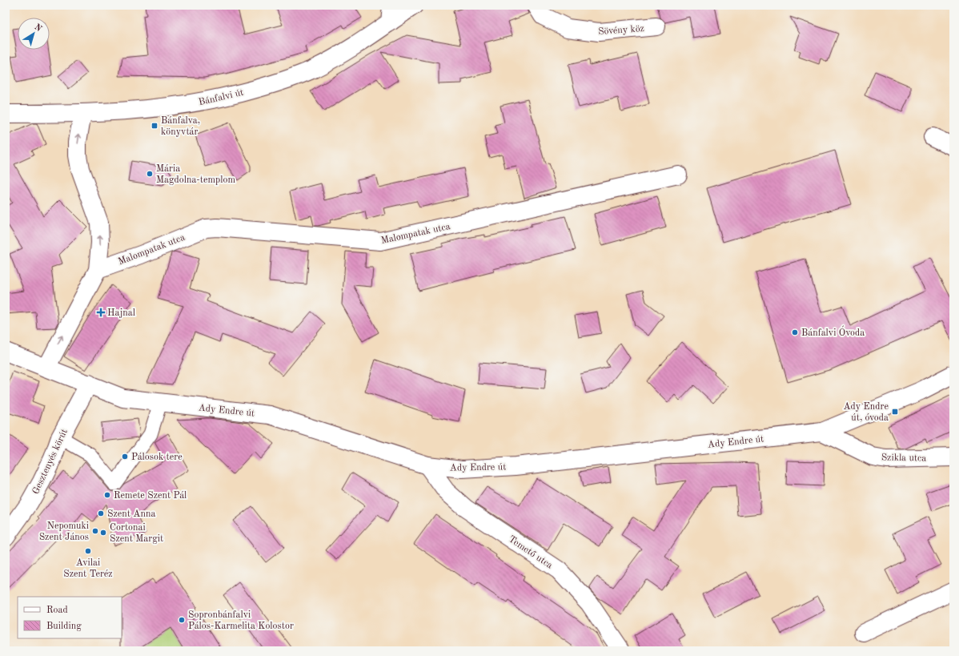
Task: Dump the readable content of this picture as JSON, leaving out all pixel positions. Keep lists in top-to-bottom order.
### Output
{
  "streets": {
    "street": [
      "Sövény köz",
      "Bánfalvi út",
      "Malompatak utca",
      "Ady Endre út",
      "Szikla utca",
      "Gesztenyés körút",
      "Temető utca"
    ]
  },
  "crossings": [
    ["Ady Endre út", "Szikla utca"],
    ["Ady Endre út", "Gesztenyés körút"],
    ["Ady Endre út", "Temető utca"]
  ],
  "places": {
    "transit": ["Bánfalva, könyvtár", "Ady Endre út, óvoda"],
    "other": [
      "Mária Magdolna-templom",
      "Bánfalvi Óvoda",
      "Pálosok tere",
      "Remete Szent Pál",
      "Szent Anna",
      "Nepomuki Szent János",
      "Cortonai Szent Margit",
      "Avilai Szent Teréz",
      "Sopronbánfalvi Pálos-Karmelita Kolostor"
    ],
    "health": ["Hajnal"]
  },
  "legend": ["Road", "Building"],
  "north": "top right"
}
